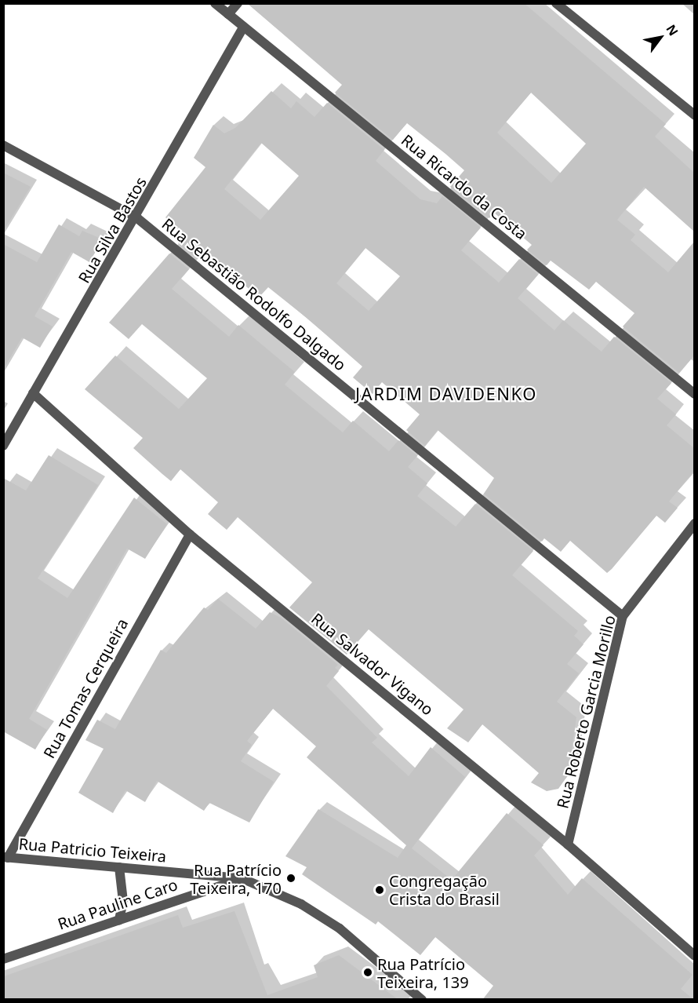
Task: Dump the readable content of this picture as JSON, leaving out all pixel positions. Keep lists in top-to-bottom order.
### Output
{
  "streets": {
    "street": [
      "Rua Ricardo da Costa",
      "Rua Silva Bastos",
      "Rua Sebastião Rodolfo Dalgado",
      "Rua Salvador Vigano",
      "Rua Tomas Cerqueira",
      "Rua Roberto Garcia Morillo",
      "Rua Patricio Teixeira",
      "Rua Pauline Caro"
    ]
  },
  "crossings": [
    ["Rua Ricardo da Costa", "Rua Silva Bastos"],
    ["Rua Silva Bastos", "Rua Sebastião Rodolfo Dalgado"],
    ["Rua Silva Bastos", "Rua Salvador Vigano"],
    ["Rua Sebastião Rodolfo Dalgado", "Rua Roberto Garcia Morillo"],
    ["Rua Salvador Vigano", "Rua Tomas Cerqueira"],
    ["Rua Salvador Vigano", "Rua Roberto Garcia Morillo"],
    ["Rua Tomas Cerqueira", "Rua Patricio Teixeira"],
    ["Rua Patricio Teixeira", "Rua Pauline Caro"]
  ],
  "districts": ["JARDIM DAVIDENKO"],
  "places": ["Rua Patrício Teixeira, 170", "Congregação Crista do Brasil", "Rua Patrício Teixeira, 139"],
  "north": "top right"
}
